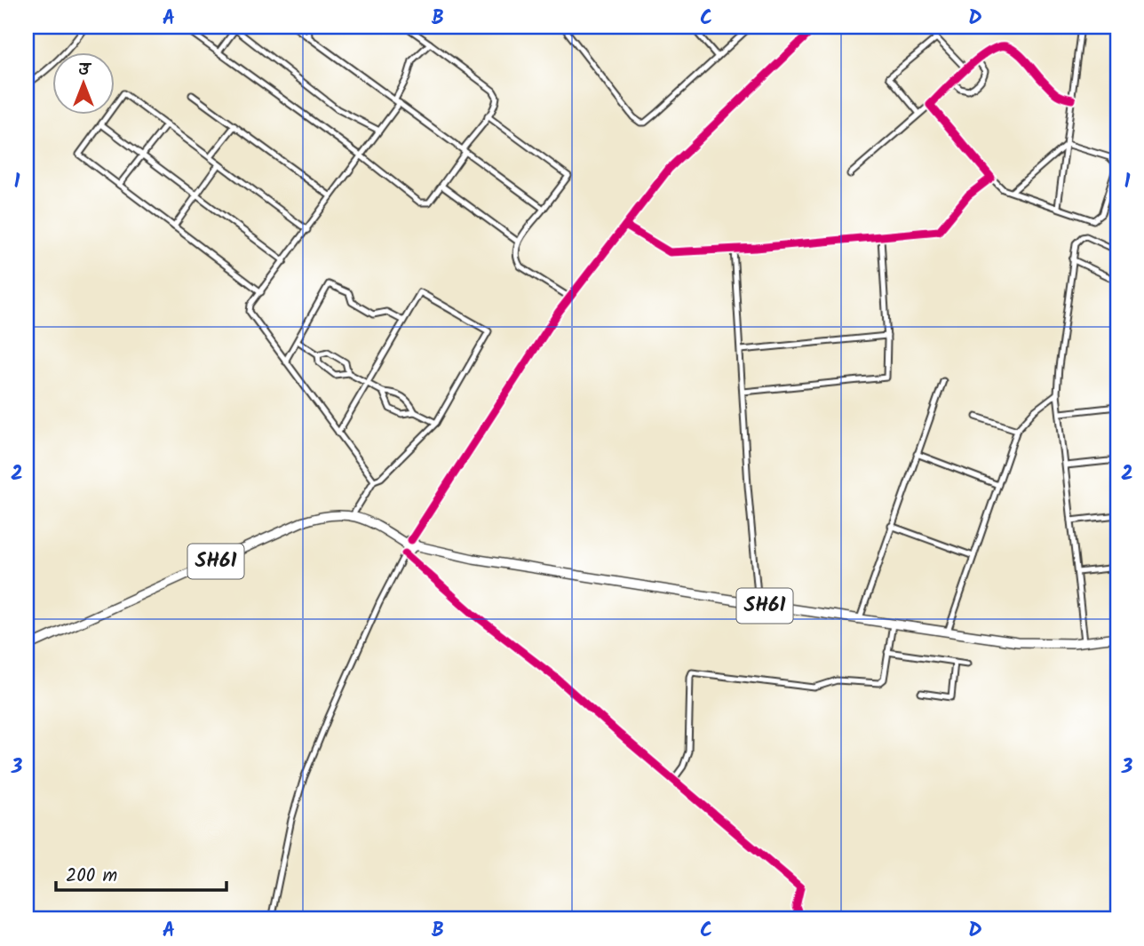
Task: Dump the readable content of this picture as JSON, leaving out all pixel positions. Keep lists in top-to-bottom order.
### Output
{
  "streets": {
    "main road": ["SH61"]
  },
  "scale_bar": "200 m",
  "north": "top",
  "grid": {
    "columns": [
      "A",
      "B",
      "C",
      "D"
    ],
    "rows": ["1", "2", "3"]
  }
}
